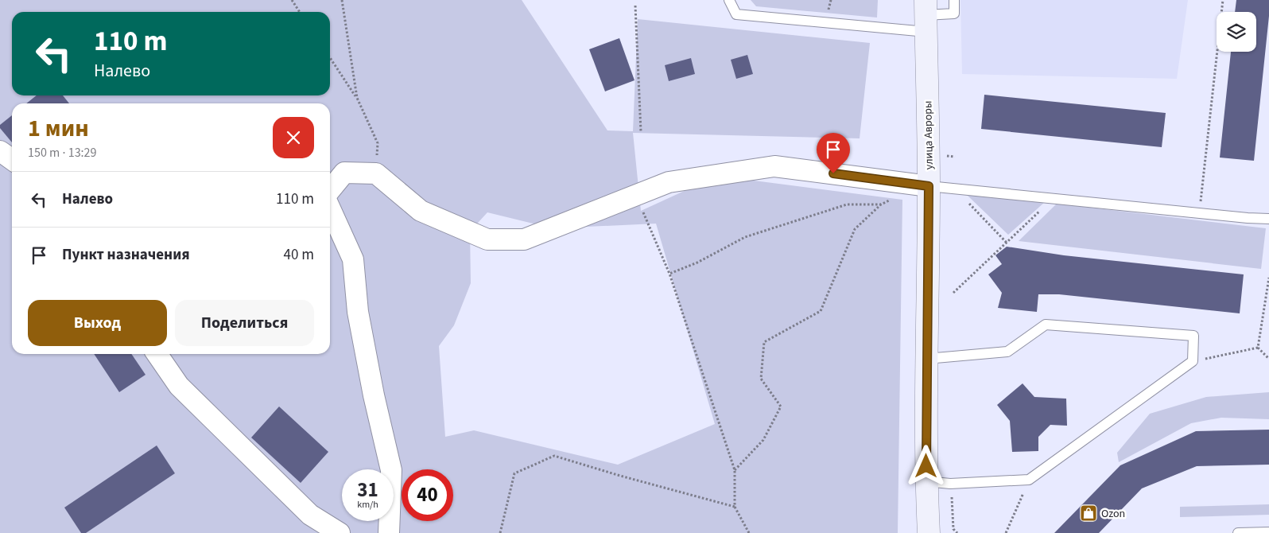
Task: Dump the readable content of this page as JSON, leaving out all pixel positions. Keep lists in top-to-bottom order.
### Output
{
  "streets": {
    "street": ["улица Авроры"]
  },
  "places": {
    "shop": ["Ozon"]
  },
  "page": {
    "turn": ["110 m", "Налево"],
    "heading": ["1 мин", "150 m · 13:29"],
    "list": [
      {
        "name": "Налево",
        "value": "110 m"
      },
      {
        "name": "Пункт назначения",
        "value": "40 m"
      }
    ],
    "buttons": ["Выход", "Поделиться"],
    "speed": "31 km/h",
    "limit": "40"
  }
}
